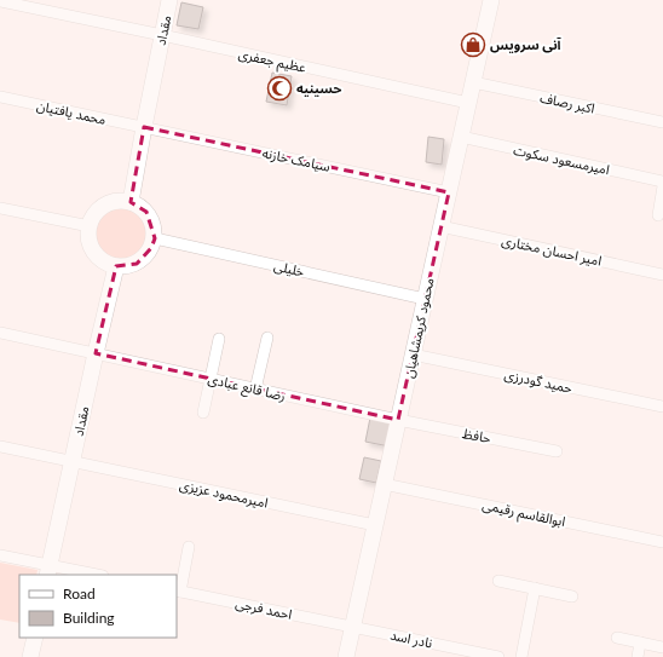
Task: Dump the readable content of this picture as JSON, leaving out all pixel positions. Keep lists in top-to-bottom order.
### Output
{
  "streets": {
    "street": [
      "مقداد",
      "عظیم جعفری",
      "اکبر رصاف",
      "محمد یافتیان",
      "سیامک خازنه",
      "امیرمسعود سکوت",
      "امیر احسان مختاری",
      "خلیلی",
      "محمود کریمشاهیان",
      "حمید گودرزی",
      "رضا قانع عبادی",
      "حافظ",
      "امیرمحمود عزیزی",
      "ابوالقاسم رقیمی",
      "احمد فرجی",
      "نادر اسد"
    ]
  },
  "crossings": [
    ["مقداد", "عظیم جعفری"],
    ["مقداد", "محمد یافتیان"],
    ["مقداد", "سیامک خازنه"],
    ["مقداد", "خلیلی"],
    ["مقداد", "رضا قانع عبادی"],
    ["مقداد", "امیرمحمود عزیزی"],
    ["عظیم جعفری", "محمود کریمشاهیان"],
    ["اکبر رصاف", "محمود کریمشاهیان"],
    ["محمد یافتیان", "سیامک خازنه"],
    ["سیامک خازنه", "محمود کریمشاهیان"],
    ["امیرمسعود سکوت", "محمود کریمشاهیان"],
    ["امیر احسان مختاری", "محمود کریمشاهیان"],
    ["خلیلی", "محمود کریمشاهیان"],
    ["محمود کریمشاهیان", "حمید گودرزی"],
    ["محمود کریمشاهیان", "رضا قانع عبادی"],
    ["محمود کریمشاهیان", "حافظ"],
    ["محمود کریمشاهیان", "امیرمحمود عزیزی"],
    ["محمود کریمشاهیان", "ابوالقاسم رقیمی"],
    ["محمود کریمشاهیان", "احمد فرجی"],
    ["محمود کریمشاهیان", "نادر اسد"],
    ["رضا قانع عبادی", "حافظ"],
    ["احمد فرجی", "نادر اسد"]
  ],
  "places": {
    "shop": ["آنی سرویس"],
    "mosque": ["حسینیه"]
  },
  "legend": ["Road", "Building"]
}
